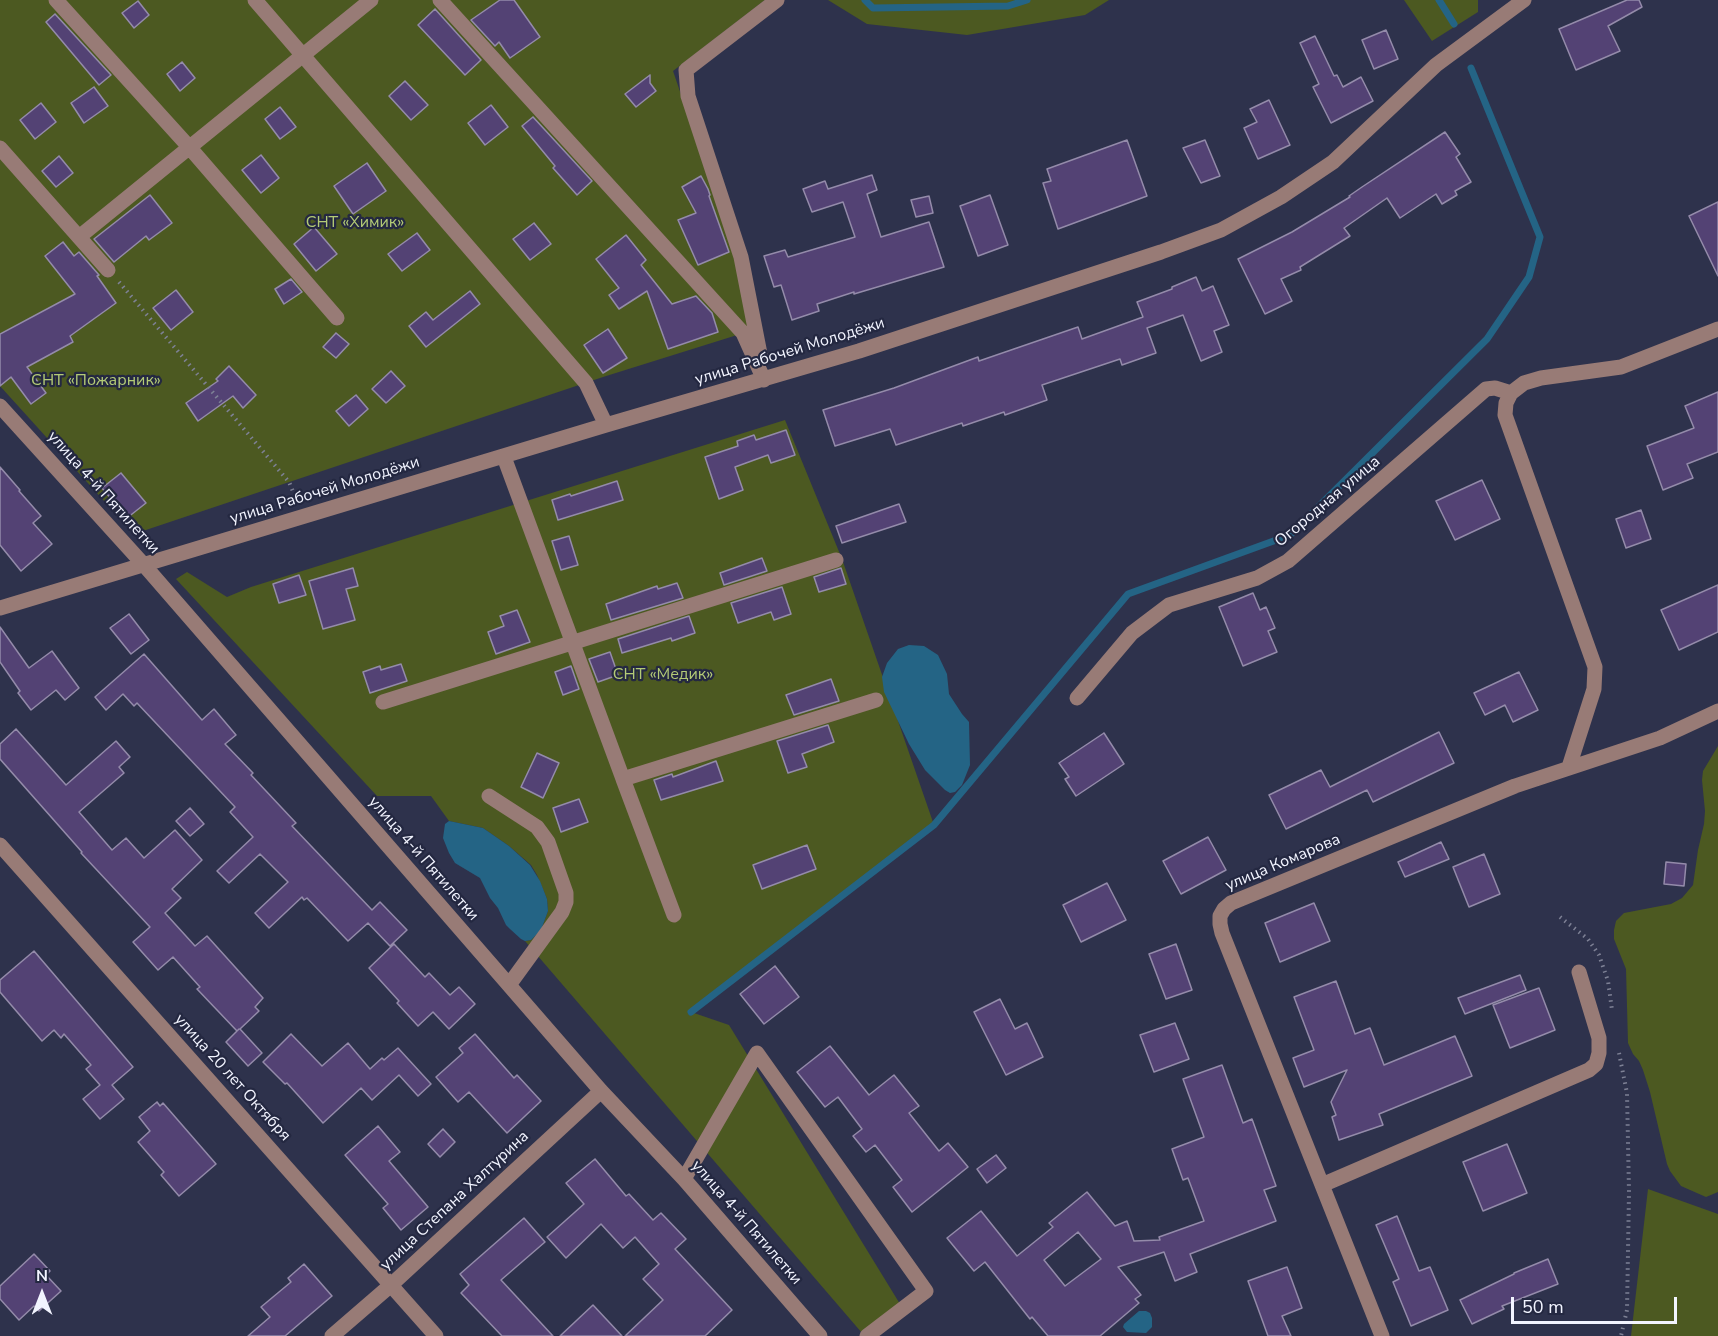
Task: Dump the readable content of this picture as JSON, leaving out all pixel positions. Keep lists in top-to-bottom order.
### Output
{
  "streets": {
    "street": [
      "улица Рабочей Молодёжи",
      "улица 4-й Пятилетки",
      "Огородная улица",
      "улица Комарова",
      "улица 20 лет Октября",
      "улица Степана Халтурина"
    ]
  },
  "crossings": [
    ["улица Рабочей Молодёжи", "улица 4-й Пятилетки"],
    ["улица 4-й Пятилетки", "улица Степана Халтурина"],
    ["улица 20 лет Октября", "улица Степана Халтурина"]
  ],
  "parks": ["СНТ «Химик»", "СНТ «Пожарник»", "СНТ «Медик»"],
  "scale_bar": "50 m",
  "north": "top"
}
